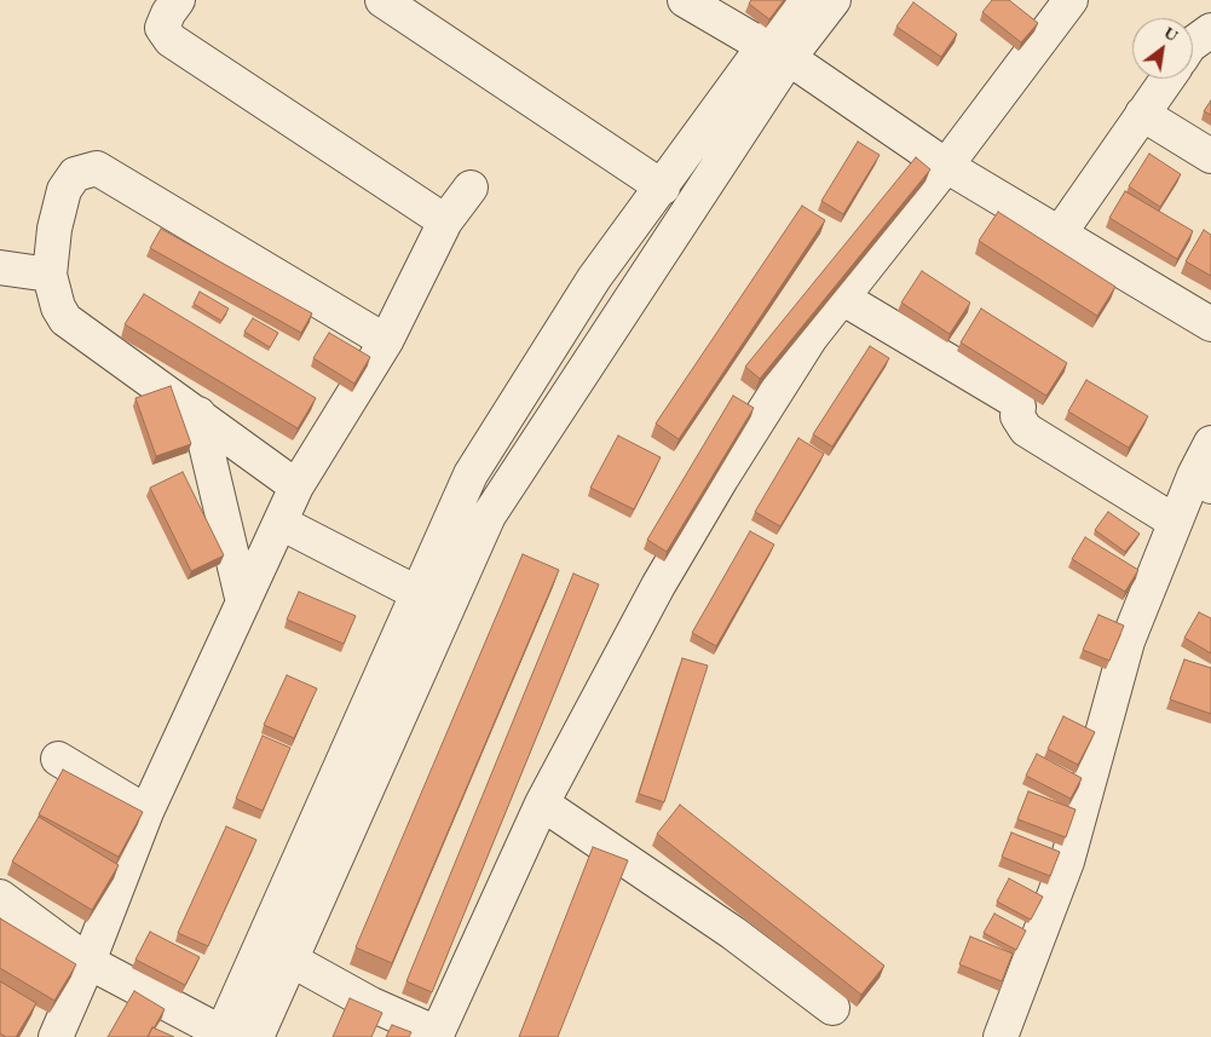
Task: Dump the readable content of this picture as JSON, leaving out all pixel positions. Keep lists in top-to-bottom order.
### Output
{
  "north": "top right"
}
